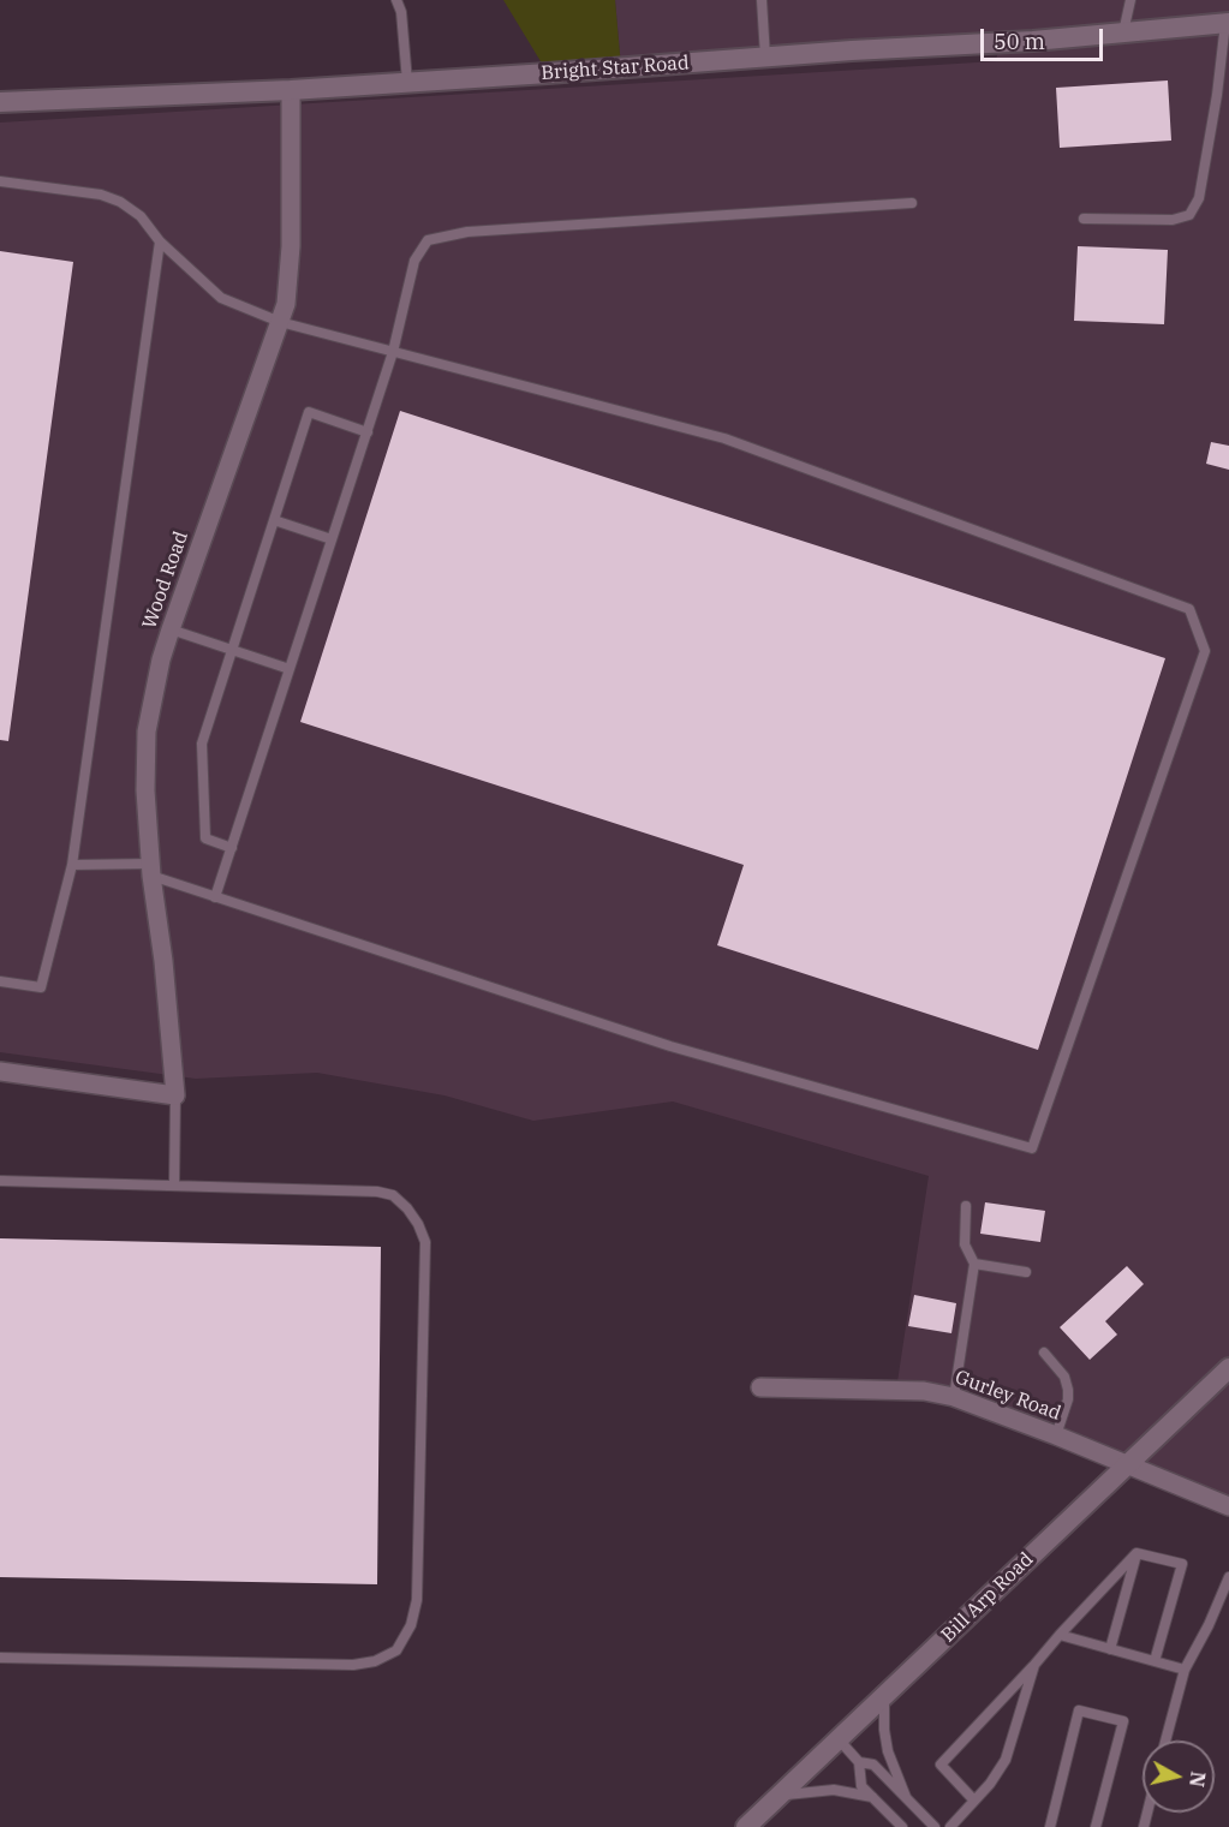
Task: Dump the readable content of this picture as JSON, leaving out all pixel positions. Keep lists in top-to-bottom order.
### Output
{
  "streets": {
    "street": [
      "Bright Star Road",
      "Wood Road",
      "Gurley Road",
      "Bill Arp Road"
    ]
  },
  "crossings": [
    ["Bright Star Road", "Wood Road"],
    ["Gurley Road", "Bill Arp Road"]
  ],
  "scale_bar": "50 m",
  "north": "right"
}
